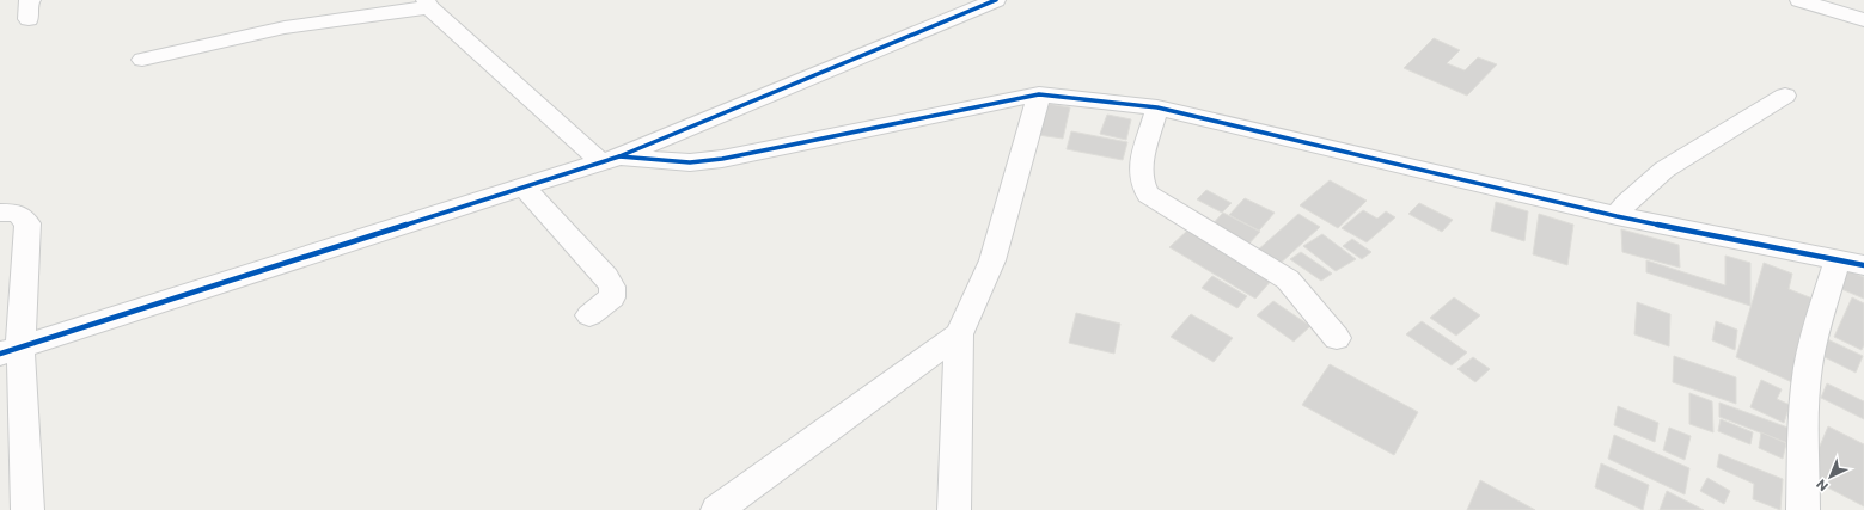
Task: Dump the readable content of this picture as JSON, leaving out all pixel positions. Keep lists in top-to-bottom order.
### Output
{
  "north": "bottom left"
}
